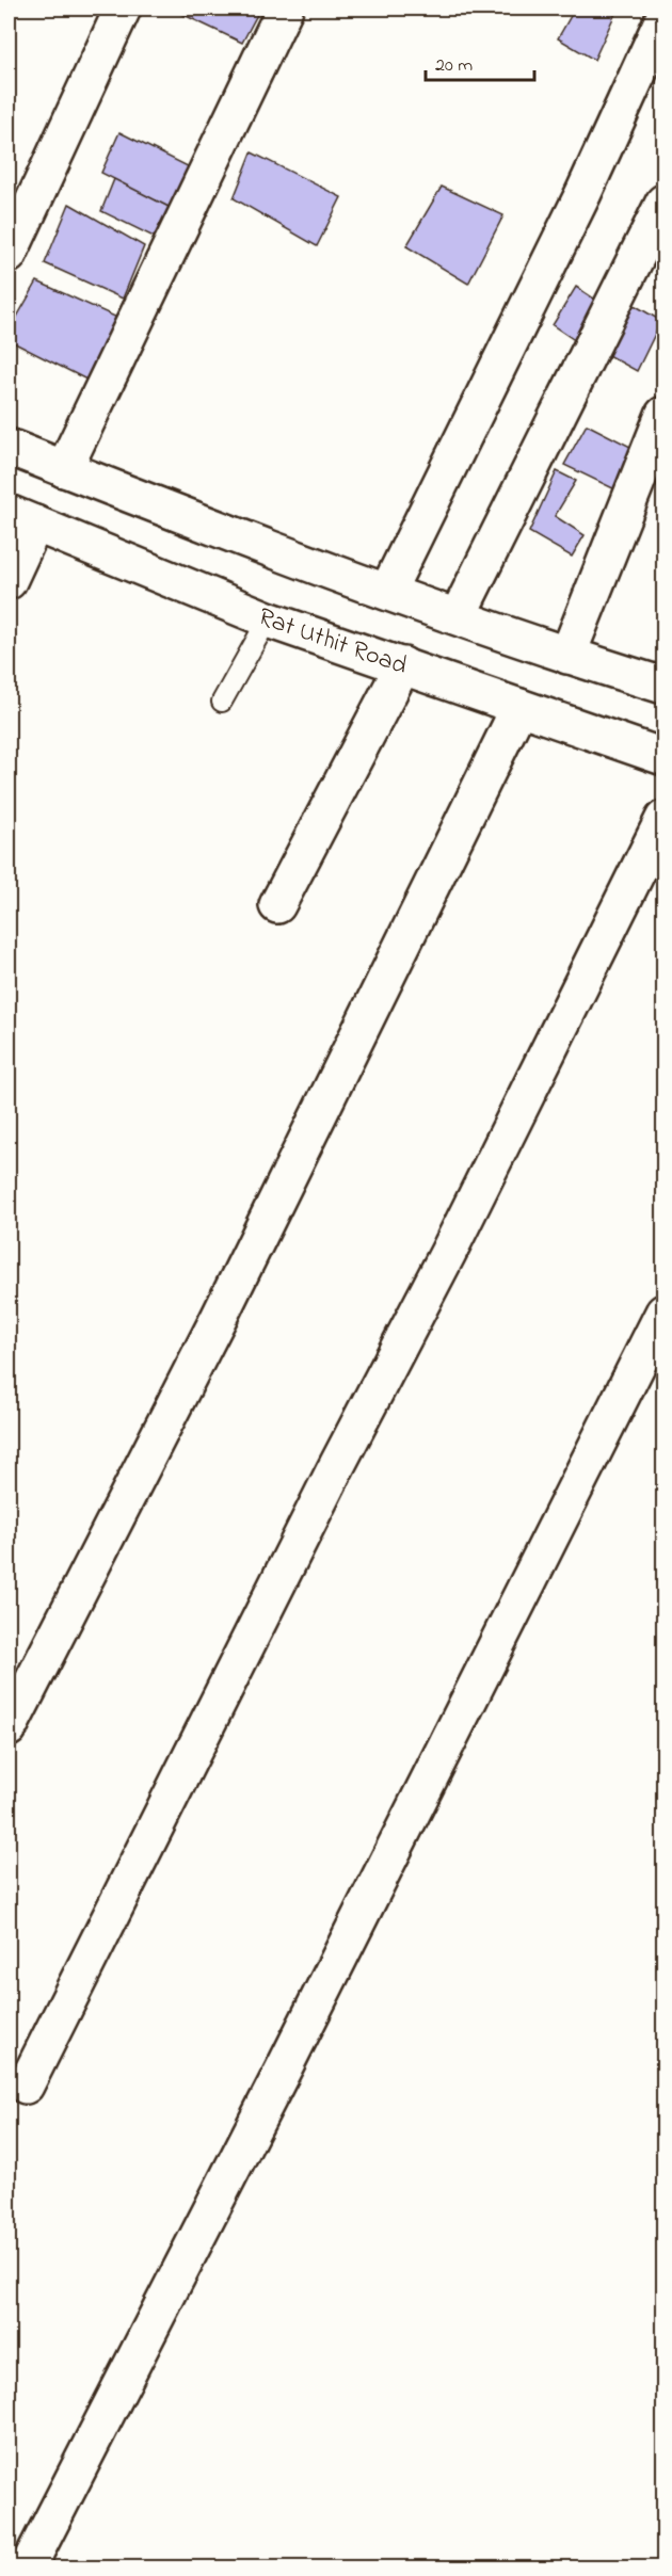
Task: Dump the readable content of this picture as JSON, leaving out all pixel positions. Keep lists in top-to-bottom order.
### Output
{
  "streets": {
    "street": ["Rat Uthit Road"]
  },
  "scale_bar": "20 m"
}
